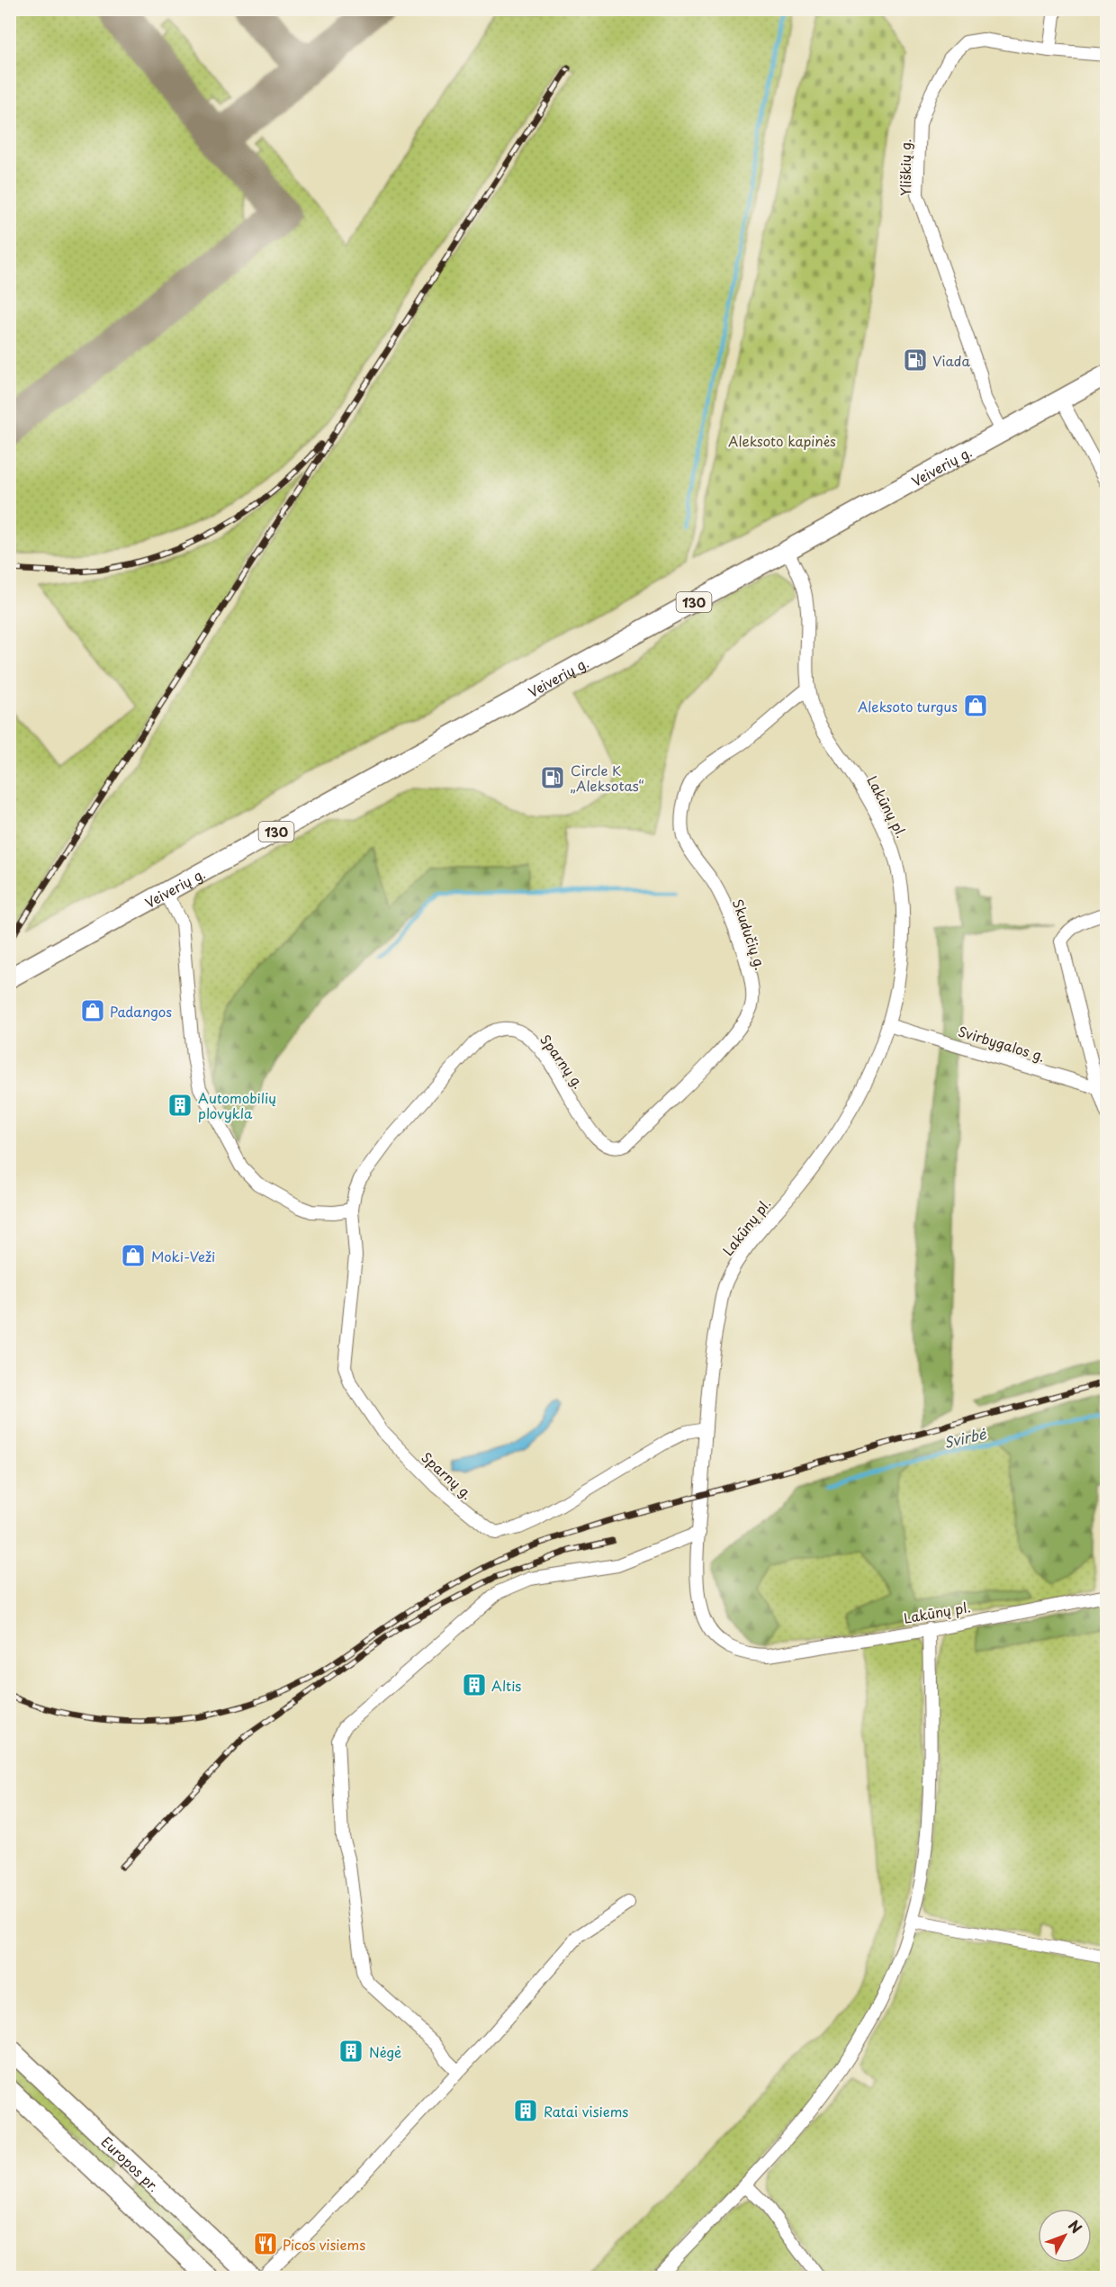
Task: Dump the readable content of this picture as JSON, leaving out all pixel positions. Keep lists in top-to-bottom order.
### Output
{
  "streets": {
    "main road": ["Veiverių g.", "130", "Europos pr."],
    "street": [
      "Yliškių g.",
      "Lakūnų pl.",
      "Skudučių g.",
      "Svirbygalos g.",
      "Sparnų g."
    ]
  },
  "crossings": [
    ["Yliškių g.", "Veiverių g."],
    ["Veiverių g.", "Lakūnų pl."],
    ["Lakūnų pl.", "Skudučių g."],
    ["Lakūnų pl.", "Svirbygalos g."],
    ["Lakūnų pl.", "Sparnų g."],
    ["Skudučių g.", "Sparnų g."]
  ],
  "water": ["Svirbė"],
  "parks": ["Aleksoto kapinės"],
  "places": {
    "fuel station": ["Viada", "Circle K „Aleksotas“"],
    "shop": ["Aleksoto turgus", "Padangos", "Moki-Veži"],
    "building": [
      "Automobilių plovykla",
      "Altis",
      "Nėgė",
      "Ratai visiems"
    ],
    "restaurant": ["Picos visiems"]
  },
  "north": "top right"
}
